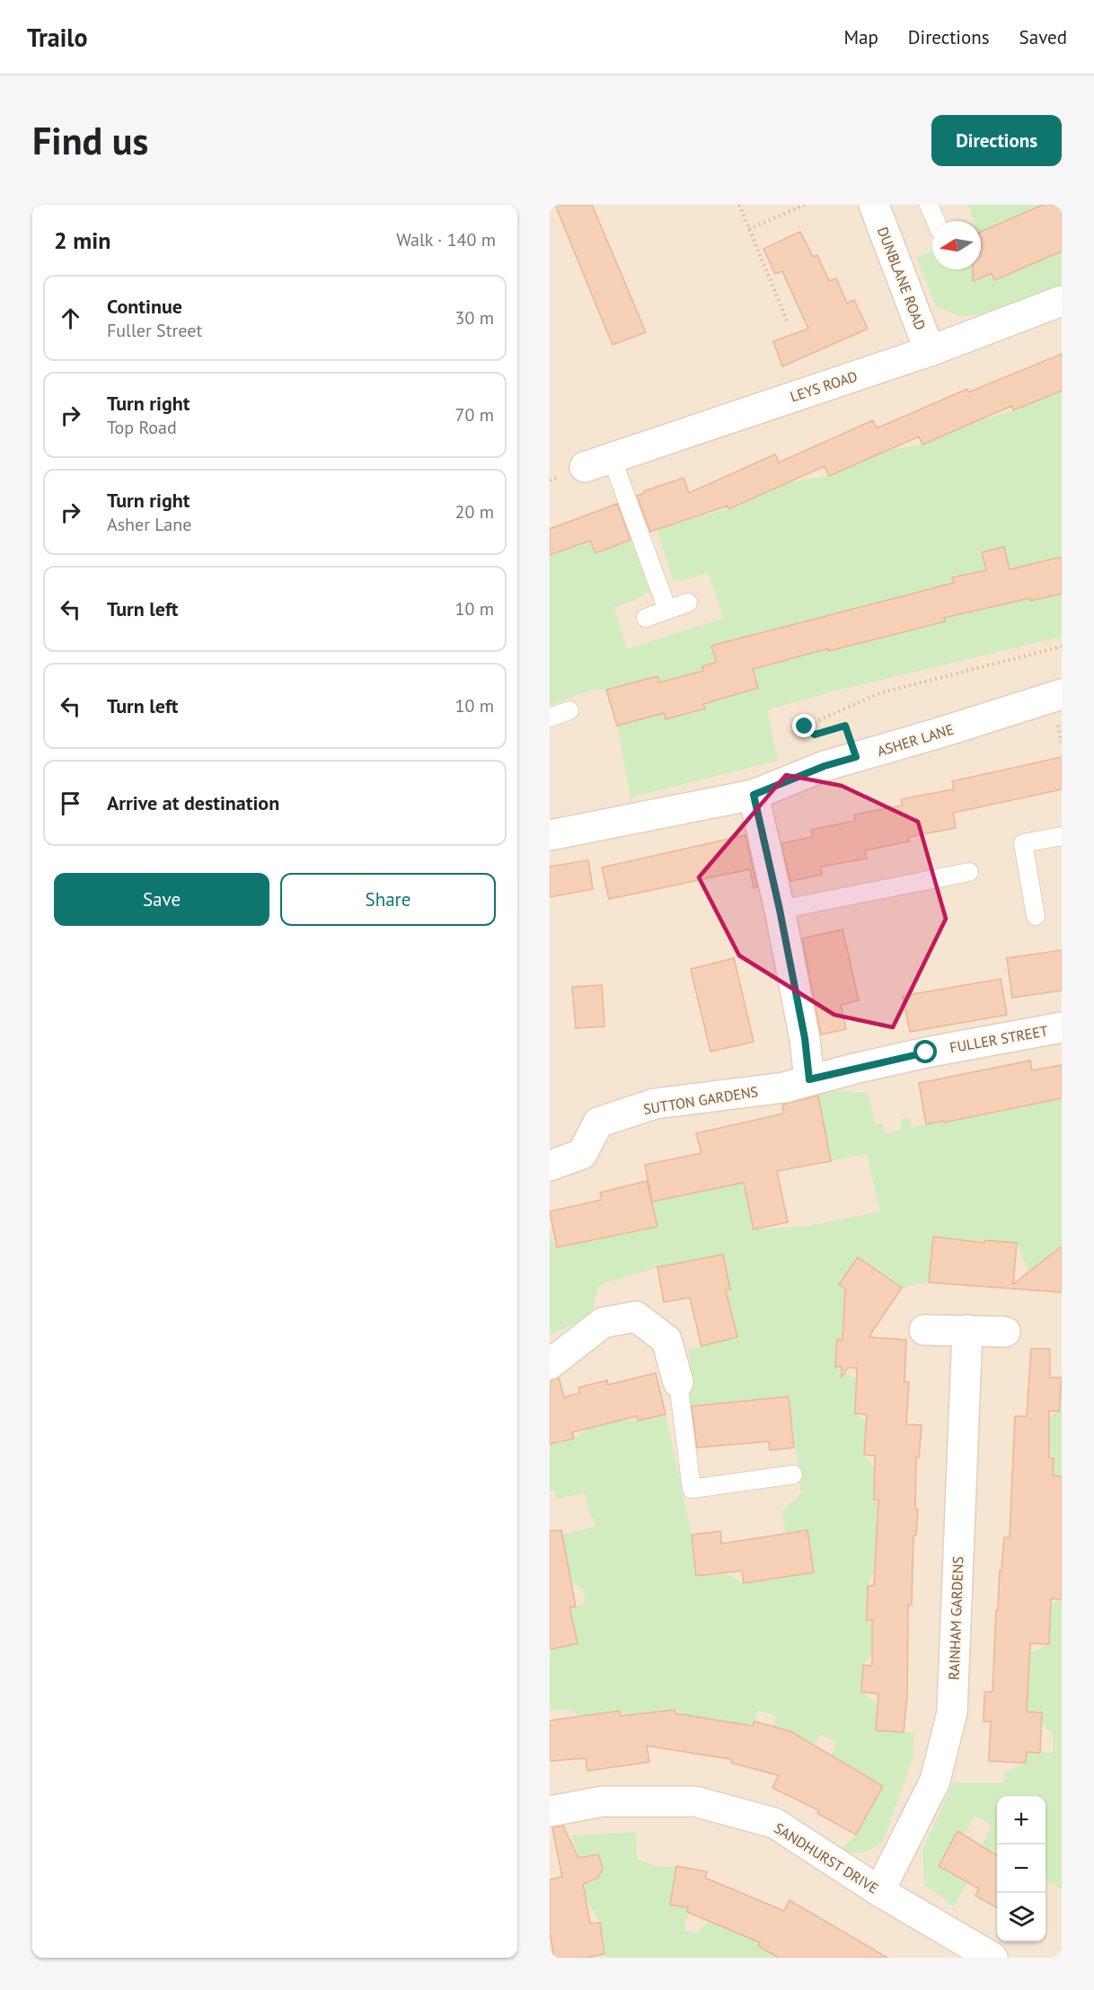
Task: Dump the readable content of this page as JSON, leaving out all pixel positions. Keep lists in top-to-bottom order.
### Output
{
  "streets": {
    "street": [
      "DUNBLANE ROAD",
      "LEYS ROAD",
      "ASHER LANE",
      "FULLER STREET",
      "SUTTON GARDENS",
      "RAINHAM GARDENS",
      "SANDHURST DRIVE"
    ]
  },
  "crossings": [
    ["DUNBLANE ROAD", "LEYS ROAD"],
    ["FULLER STREET", "SUTTON GARDENS"],
    ["RAINHAM GARDENS", "SANDHURST DRIVE"]
  ],
  "north": "left",
  "page": {
    "header": "Trailo",
    "nav": ["Map", "Directions", "Saved"],
    "buttons": [
      "Directions",
      ["Save", "Share"]
    ],
    "title": "Find us",
    "heading": ["2 min", "Walk · 140 m"],
    "list": [
      ["Continue", "Fuller Street", "30 m"],
      ["Turn right", "Top Road", "70 m"],
      ["Turn right", "Asher Lane", "20 m"],
      ["Turn left", "10 m"],
      ["Turn left", "10 m"],
      "Arrive at destination"
    ],
    "map_buttons": ["+", "−"]
  }
}
